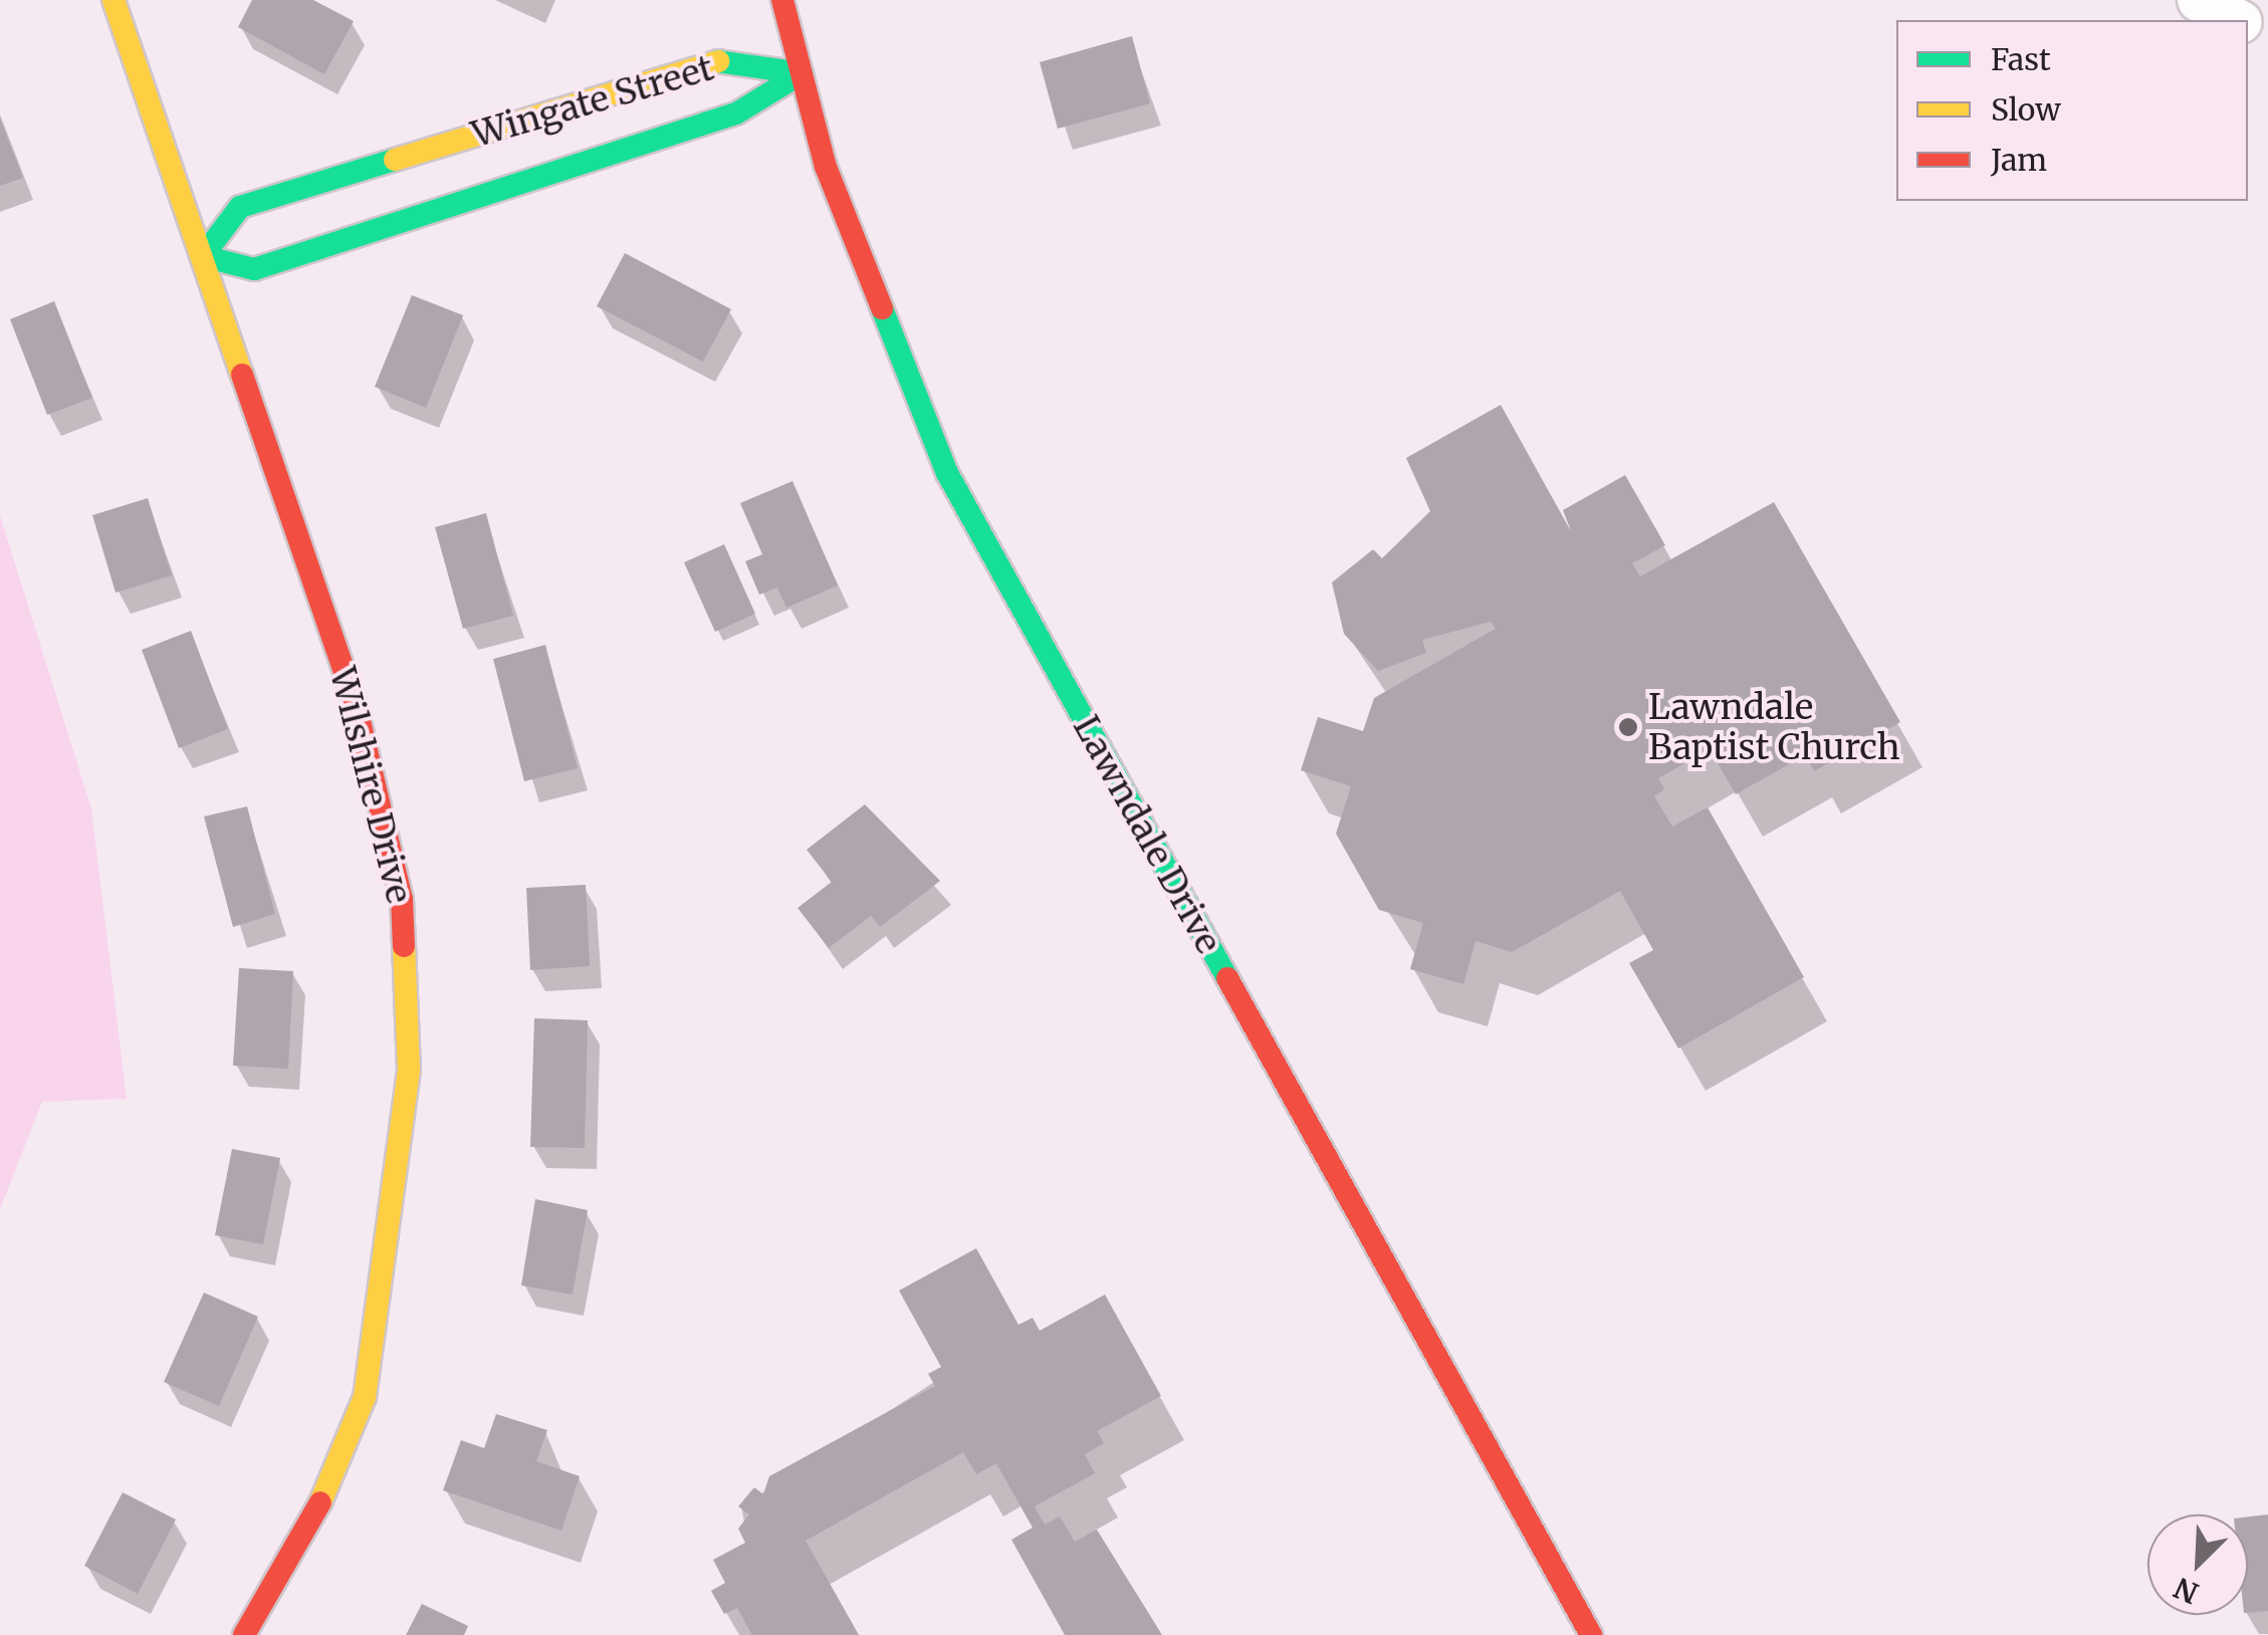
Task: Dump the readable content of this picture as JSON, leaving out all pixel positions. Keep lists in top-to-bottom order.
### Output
{
  "streets": {
    "street": ["Wingate Street", "Wilshire Drive", "Lawndale Drive"]
  },
  "crossings": [
    ["Wingate Street", "Wilshire Drive"],
    ["Wingate Street", "Lawndale Drive"]
  ],
  "places": ["Lawndale Baptist Church"],
  "legend": ["Fast", "Slow", "Jam"],
  "north": "bottom left"
}
